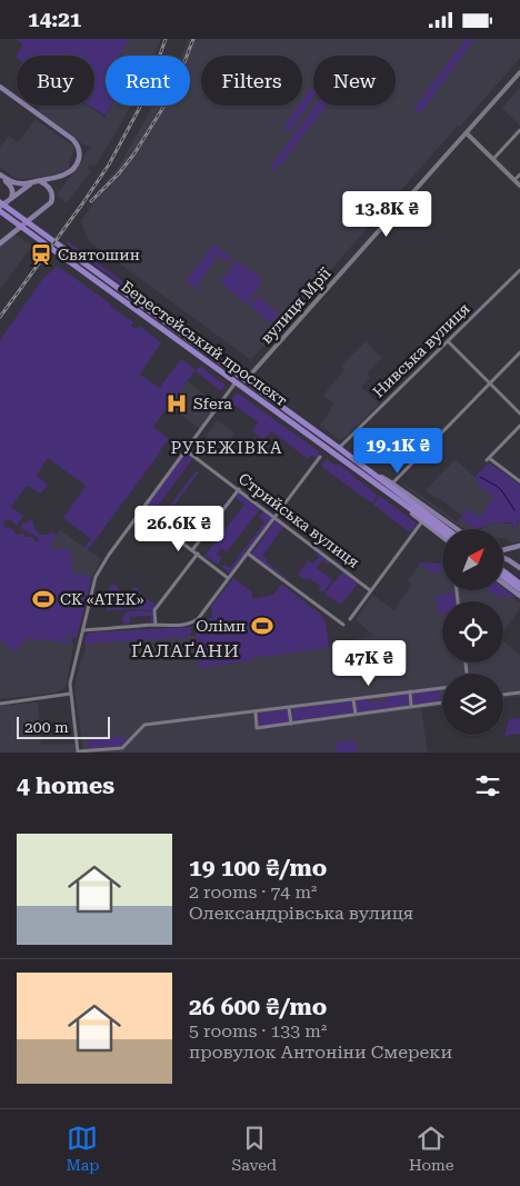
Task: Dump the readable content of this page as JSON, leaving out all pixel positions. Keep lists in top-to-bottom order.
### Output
{
  "streets": {
    "main road": ["Берестейський проспект"],
    "street": ["вулиця Мрії", "Нивська вулиця", "Стрийська вулиця"]
  },
  "crossings": [
    ["вулиця Мрії", "Берестейський проспект"],
    ["Берестейський проспект", "Нивська вулиця"]
  ],
  "districts": ["РУБЕЖІВКА", "ҐАЛАҐАНИ"],
  "places": {
    "station": ["Святошин"],
    "hospital": ["Sfera"],
    "sports": ["СК «АТЕК»", "Олімп"]
  },
  "scale_bar": "200 m",
  "north": "top right",
  "page": {
    "status": "14:21",
    "chip": [
      "Buy",
      "Rent",
      "Filters",
      "New"
    ],
    "price": [
      "13.8K ₴",
      "19.1K ₴",
      "26.6K ₴",
      "47K ₴"
    ],
    "scale": "200 m",
    "heading": "4 homes",
    "list": [
      {
        "name": "19 100 ₴/mo",
        "note": "2 rooms · 74 m² · Олександрівська вулиця"
      },
      {
        "name": "26 600 ₴/mo",
        "note": "5 rooms · 133 m² · провулок Антоніни Смереки"
      }
    ],
    "tabs": ["Map", "Saved", "Home"]
  }
}
